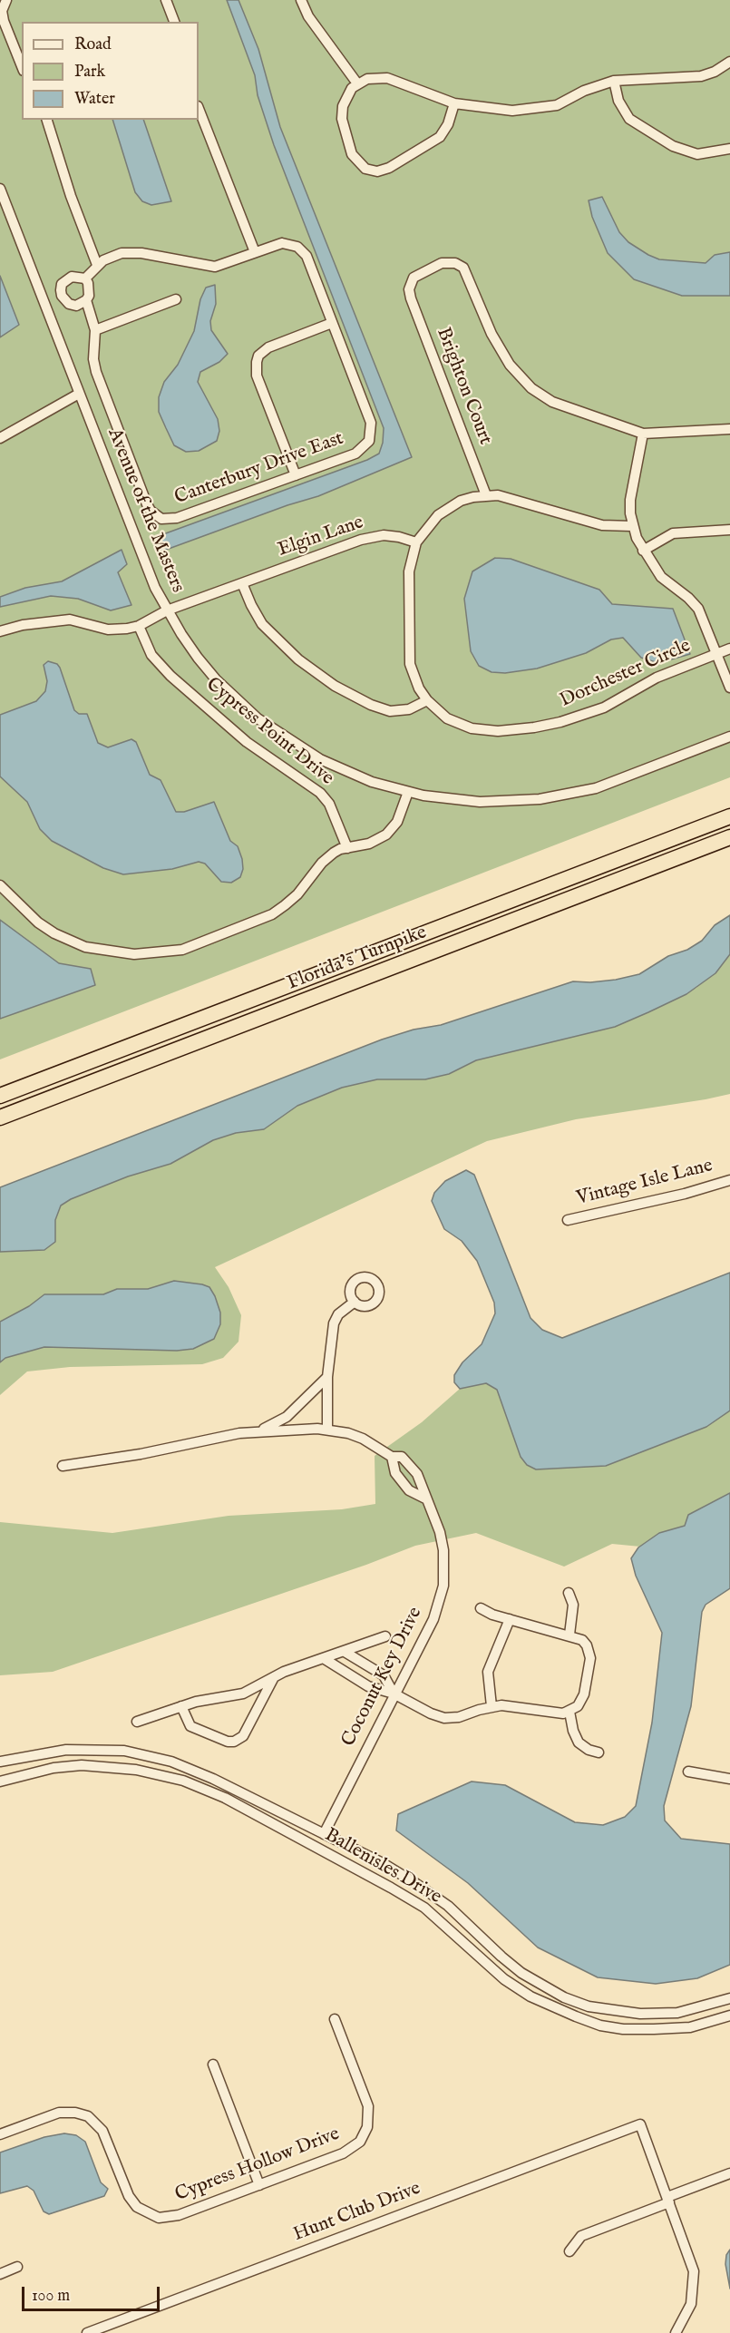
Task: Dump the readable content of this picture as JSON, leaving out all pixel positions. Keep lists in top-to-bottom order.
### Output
{
  "streets": {
    "highway": ["Florida's Turnpike"],
    "street": [
      "Brighton Court",
      "Canterbury Drive East",
      "Avenue of the Masters",
      "Elgin Lane",
      "Dorchester Circle",
      "Cypress Point Drive",
      "Vintage Isle Lane",
      "Coconut Key Drive",
      "Ballenisles Drive",
      "Cypress Hollow Drive",
      "Hunt Club Drive"
    ]
  },
  "crossings": [
    ["Avenue of the Masters", "Elgin Lane"],
    ["Elgin Lane", "Dorchester Circle"],
    ["Coconut Key Drive", "Ballenisles Drive"]
  ],
  "legend": ["Road", "Park", "Water"],
  "scale_bar": "100 m"
}
